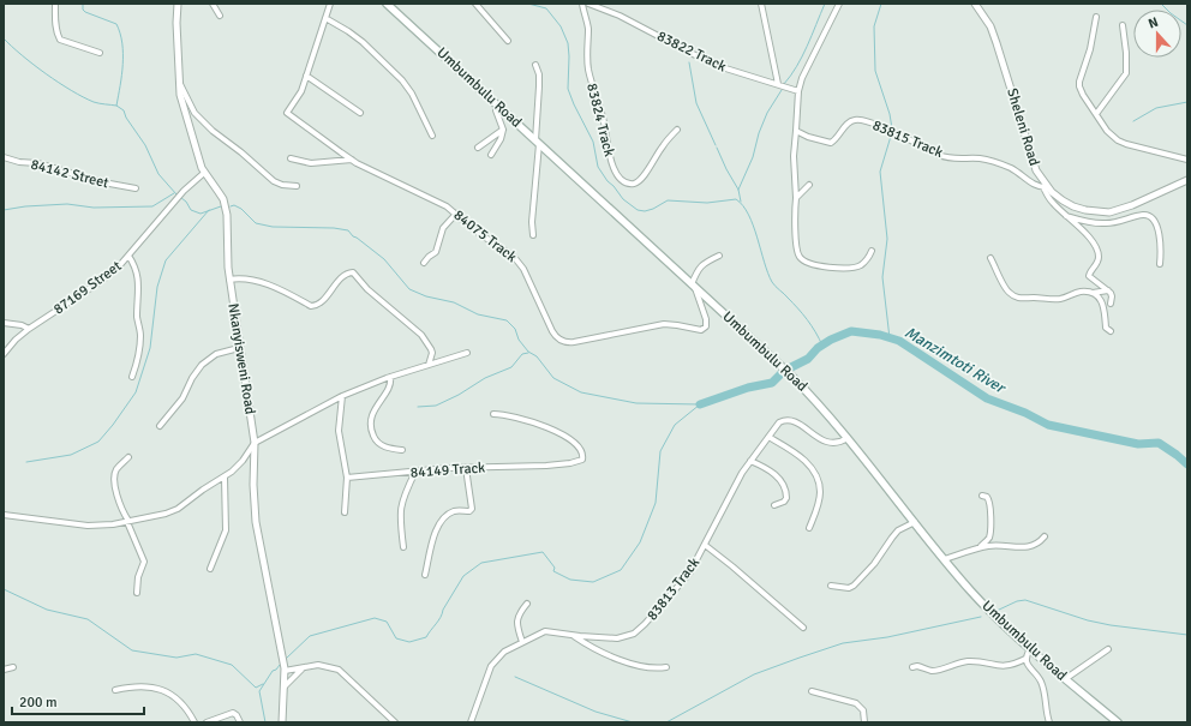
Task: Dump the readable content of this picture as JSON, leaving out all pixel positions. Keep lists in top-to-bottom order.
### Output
{
  "streets": {
    "main road": ["Umbumbulu Road"],
    "street": [
      "83822 Track",
      "83824 Track",
      "Sheleni Road",
      "83815 Track",
      "84142 Street",
      "84075 Track",
      "87169 Street",
      "Nkanyisweni Road",
      "84149 Track",
      "83813 Track"
    ]
  },
  "crossings": [
    ["Umbumbulu Road", "84075 Track"],
    ["Umbumbulu Road", "83813 Track"],
    ["Sheleni Road", "83815 Track"],
    ["87169 Street", "Nkanyisweni Road"]
  ],
  "water": ["Manzimtoti River"],
  "scale_bar": "200 m",
  "north": "top"
}
